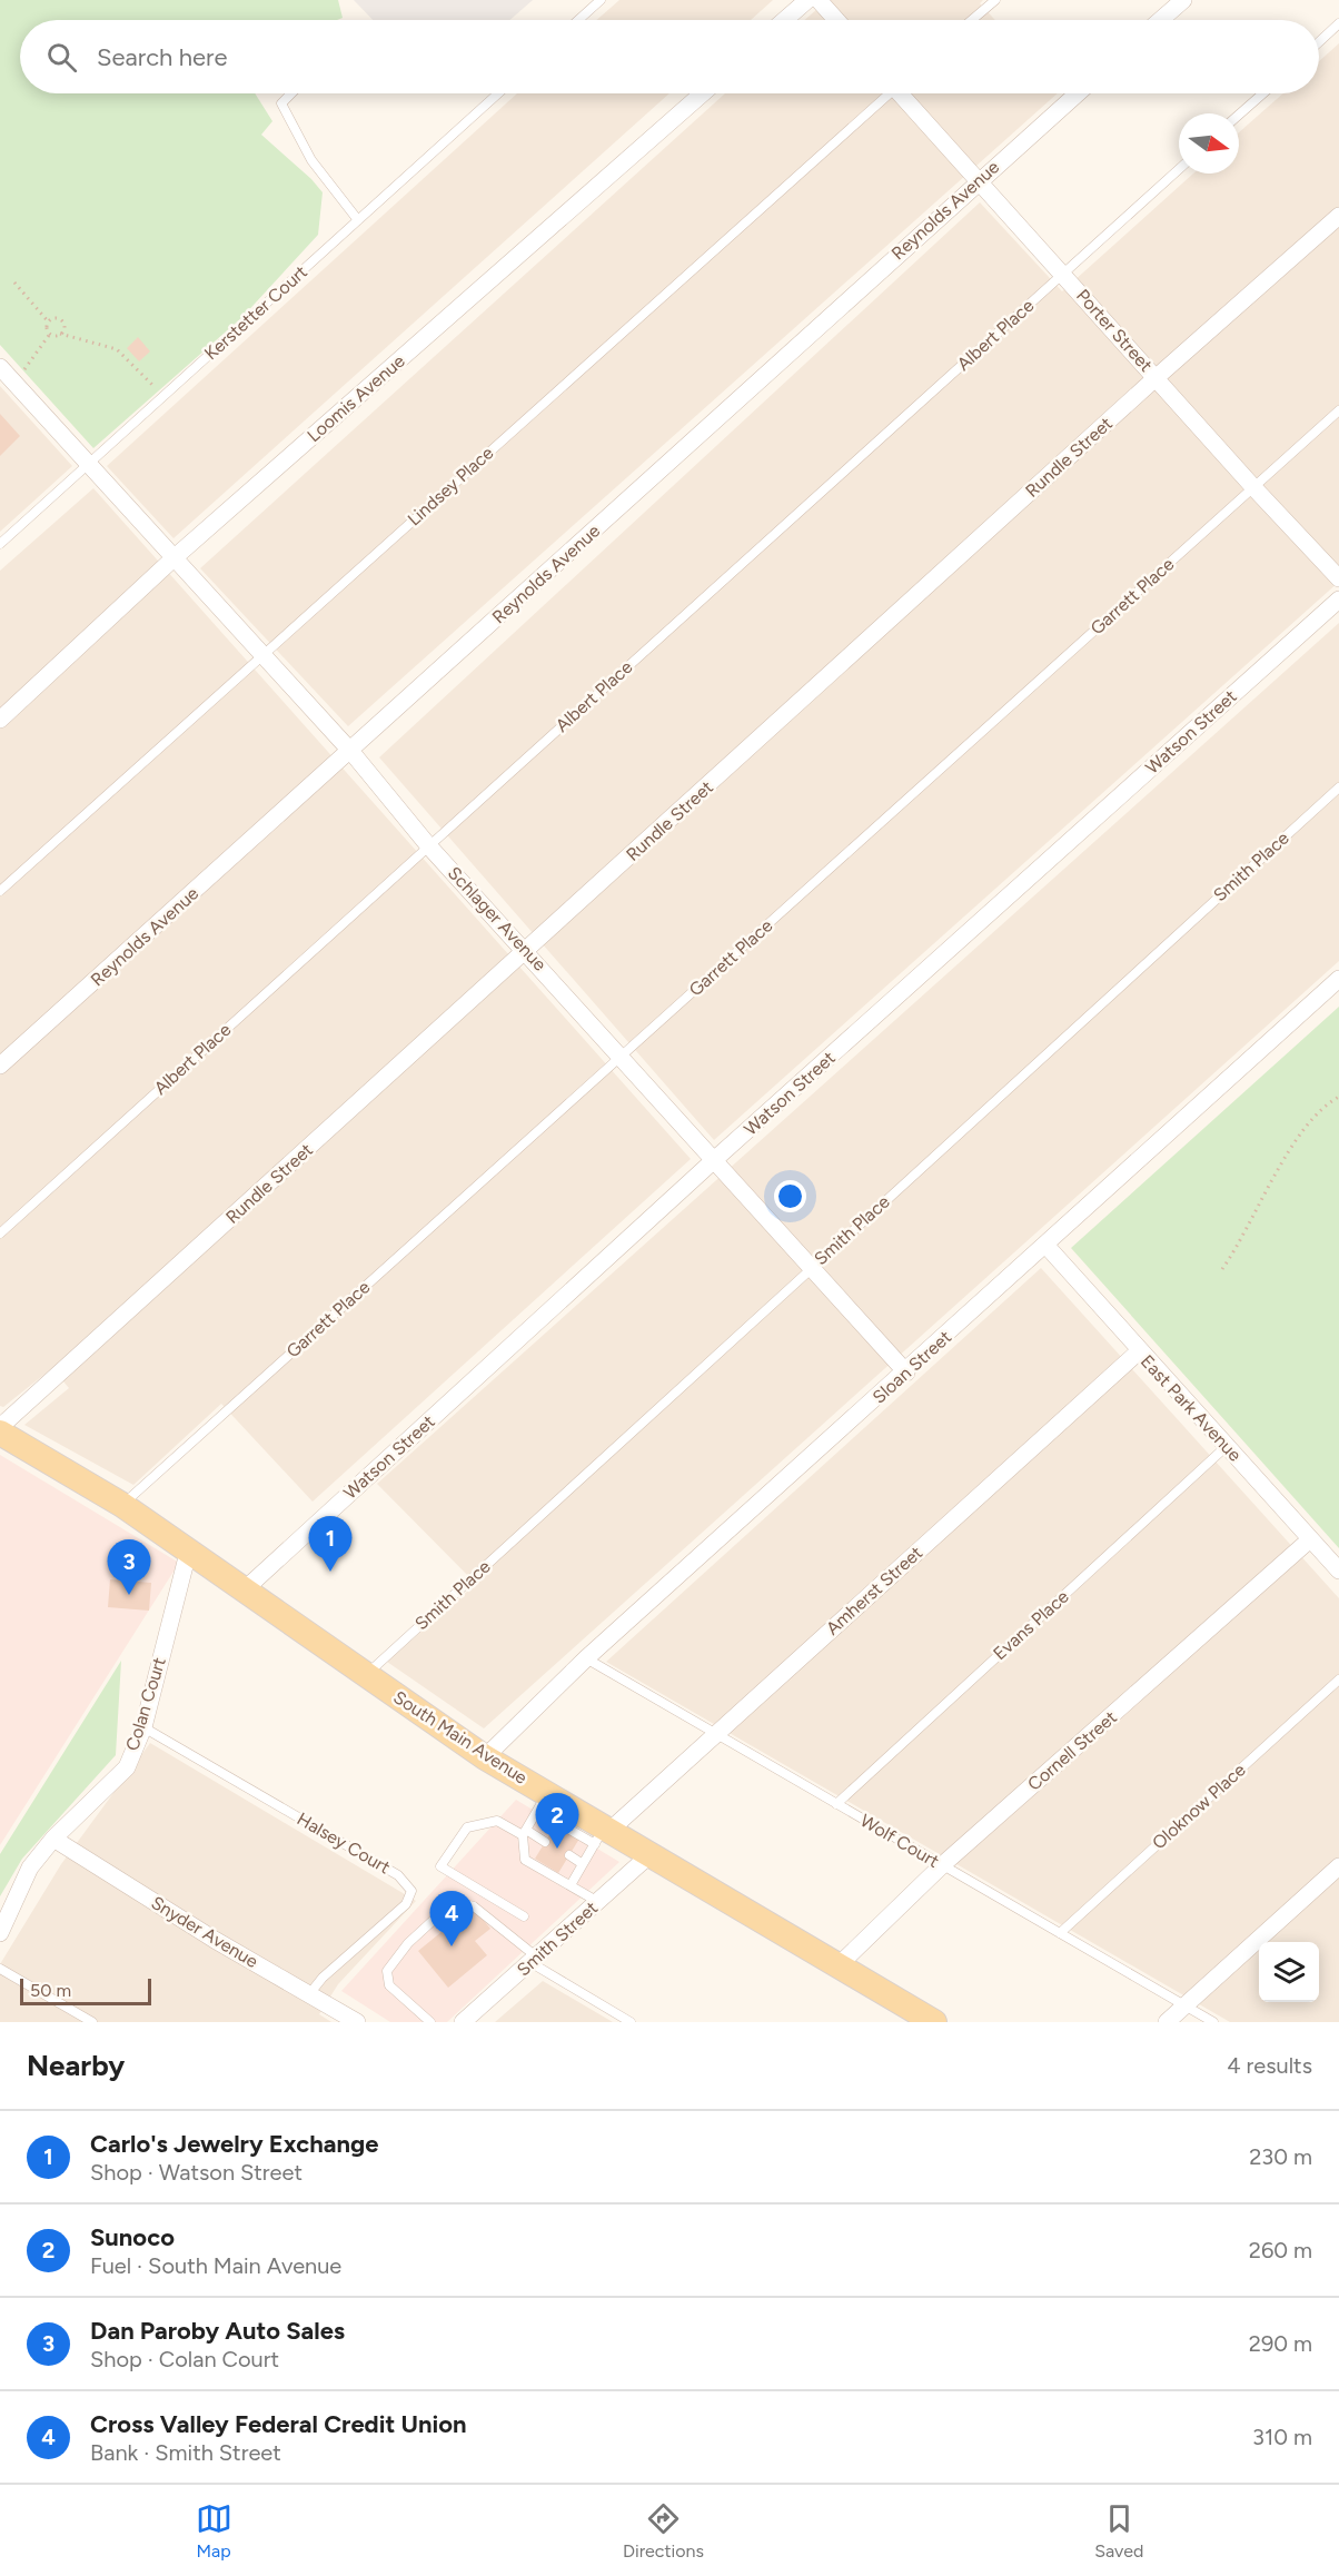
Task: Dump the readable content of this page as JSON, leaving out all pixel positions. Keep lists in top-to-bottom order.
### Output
{
  "streets": {
    "main road": ["South Main Avenue"],
    "street": [
      "Reynolds Avenue",
      "Porter Street",
      "Loomis Avenue",
      "Rundle Street",
      "Watson Street",
      "Schlager Avenue",
      "Sloan Street",
      "East Park Avenue",
      "Amherst Street",
      "Colan Court",
      "Cornell Street",
      "Snyder Avenue",
      "Smith Street"
    ],
    "lane": [
      "Kerstetter Court",
      "Albert Place",
      "Lindsey Place",
      "Garrett Place",
      "Smith Place",
      "Evans Place",
      "Oloknow Place",
      "Wolf Court",
      "Halsey Court"
    ]
  },
  "crossings": [
    ["Reynolds Avenue", "Porter Street"],
    ["Reynolds Avenue", "Schlager Avenue"],
    ["Kerstetter Court", "Schlager Avenue"],
    ["Porter Street", "Albert Place"],
    ["Porter Street", "Rundle Street"],
    ["Porter Street", "Garrett Place"],
    ["Albert Place", "Schlager Avenue"],
    ["Loomis Avenue", "Schlager Avenue"],
    ["Rundle Street", "Schlager Avenue"],
    ["Lindsey Place", "Schlager Avenue"],
    ["Garrett Place", "Schlager Avenue"],
    ["Garrett Place", "South Main Avenue"],
    ["Watson Street", "Schlager Avenue"],
    ["Watson Street", "South Main Avenue"],
    ["Smith Place", "Schlager Avenue"],
    ["Smith Place", "South Main Avenue"],
    ["Schlager Avenue", "Sloan Street"],
    ["Sloan Street", "East Park Avenue"],
    ["Sloan Street", "South Main Avenue"],
    ["Sloan Street", "Wolf Court"],
    ["East Park Avenue", "Amherst Street"],
    ["East Park Avenue", "Evans Place"],
    ["East Park Avenue", "Cornell Street"],
    ["Amherst Street", "South Main Avenue"],
    ["Amherst Street", "Wolf Court"],
    ["Evans Place", "Wolf Court"],
    ["Colan Court", "South Main Avenue"],
    ["Colan Court", "Halsey Court"],
    ["Colan Court", "Snyder Avenue"],
    ["South Main Avenue", "Cornell Street"],
    ["South Main Avenue", "Smith Street"],
    ["Cornell Street", "Wolf Court"],
    ["Oloknow Place", "Wolf Court"],
    ["Halsey Court", "Snyder Avenue"]
  ],
  "scale_bar": "50 m",
  "north": "right",
  "page": {
    "search": "Search here",
    "pins": [
      "1",
      "3",
      "2",
      "4"
    ],
    "scale": "50 m",
    "heading": ["Nearby", "4 results"],
    "list": [
      {
        "mark": "1",
        "name": "Carlo's Jewelry Exchange",
        "note": "Shop · Watson Street",
        "value": "230 m"
      },
      {
        "mark": "2",
        "name": "Sunoco",
        "note": "Fuel · South Main Avenue",
        "value": "260 m"
      },
      {
        "mark": "3",
        "name": "Dan Paroby Auto Sales",
        "note": "Shop · Colan Court",
        "value": "290 m"
      },
      {
        "mark": "4",
        "name": "Cross Valley Federal Credit Union",
        "note": "Bank · Smith Street",
        "value": "310 m"
      }
    ],
    "nav": ["Map", "Directions", "Saved"]
  }
}
